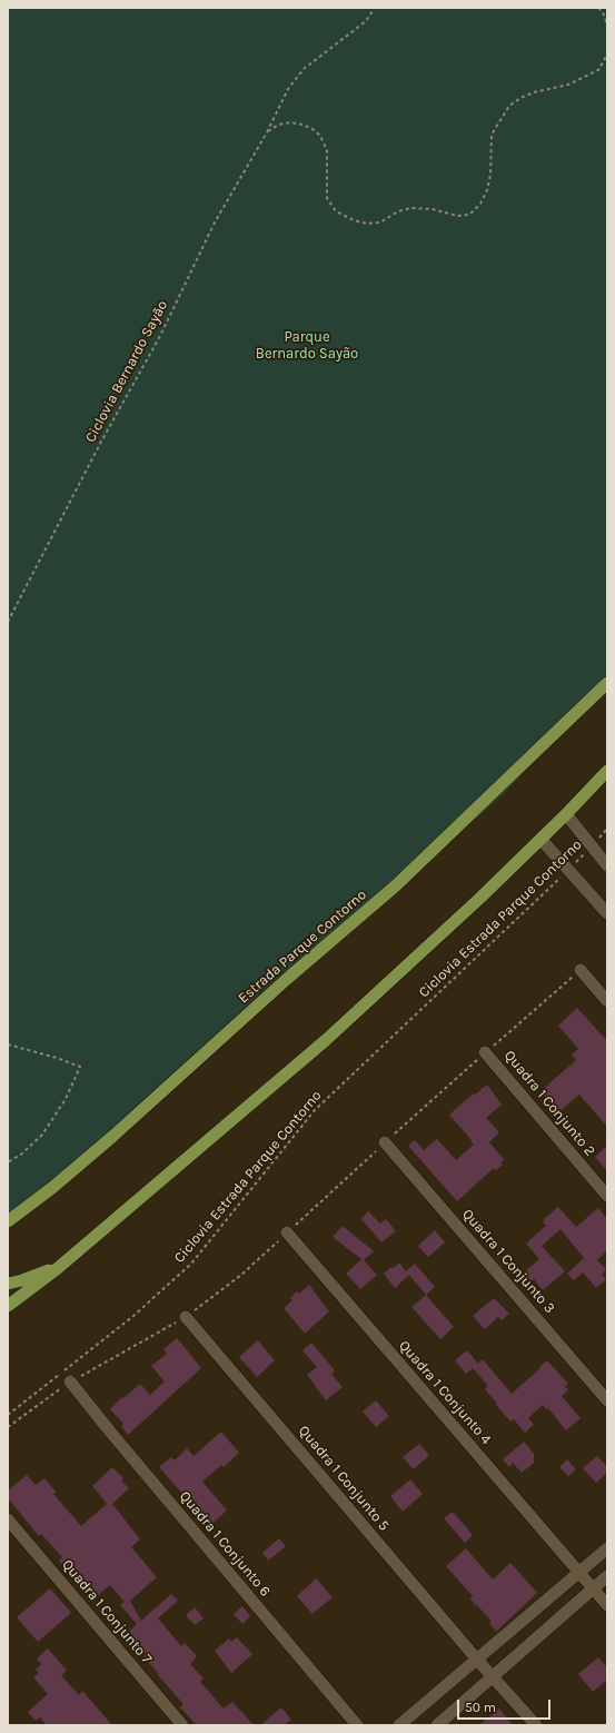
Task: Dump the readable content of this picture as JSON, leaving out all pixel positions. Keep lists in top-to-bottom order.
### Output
{
  "streets": {
    "main road": ["Estrada Parque Contorno"],
    "street": [
      "Quadra 1 Conjunto 2",
      "Quadra 1 Conjunto 3",
      "Quadra 1 Conjunto 4",
      "Quadra 1 Conjunto 5",
      "Quadra 1 Conjunto 6",
      "Quadra 1 Conjunto 7"
    ],
    "path": ["Ciclovia Bernardo Sayão", "Ciclovia Estrada Parque Contorno"]
  },
  "parks": ["Parque Bernardo Sayão"],
  "scale_bar": "50 m"
}
